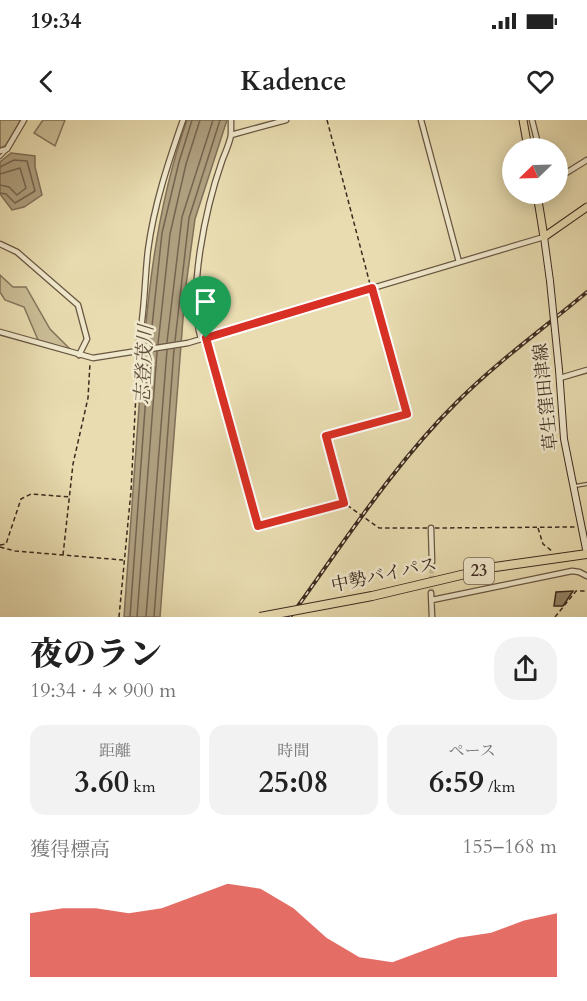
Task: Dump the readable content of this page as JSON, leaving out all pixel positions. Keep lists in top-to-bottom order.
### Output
{
  "streets": {
    "highway": ["23", "中勢バイパス"],
    "main road": ["草生窪田津線"]
  },
  "crossings": [
    ["草生窪田津線", "中勢バイパス"]
  ],
  "water": ["志登茂川"],
  "north": "bottom left",
  "page": {
    "status": "19:34",
    "header": "Kadence",
    "heading": ["夜のラン", "19:34 · 4 × 900 m"],
    "stats": [
      ["距離", "3.60 km"],
      ["時間", "25:08"],
      ["ペース", "6:59 /km"]
    ],
    "chart": ["獲得標高", "155–168 m"]
  }
}
